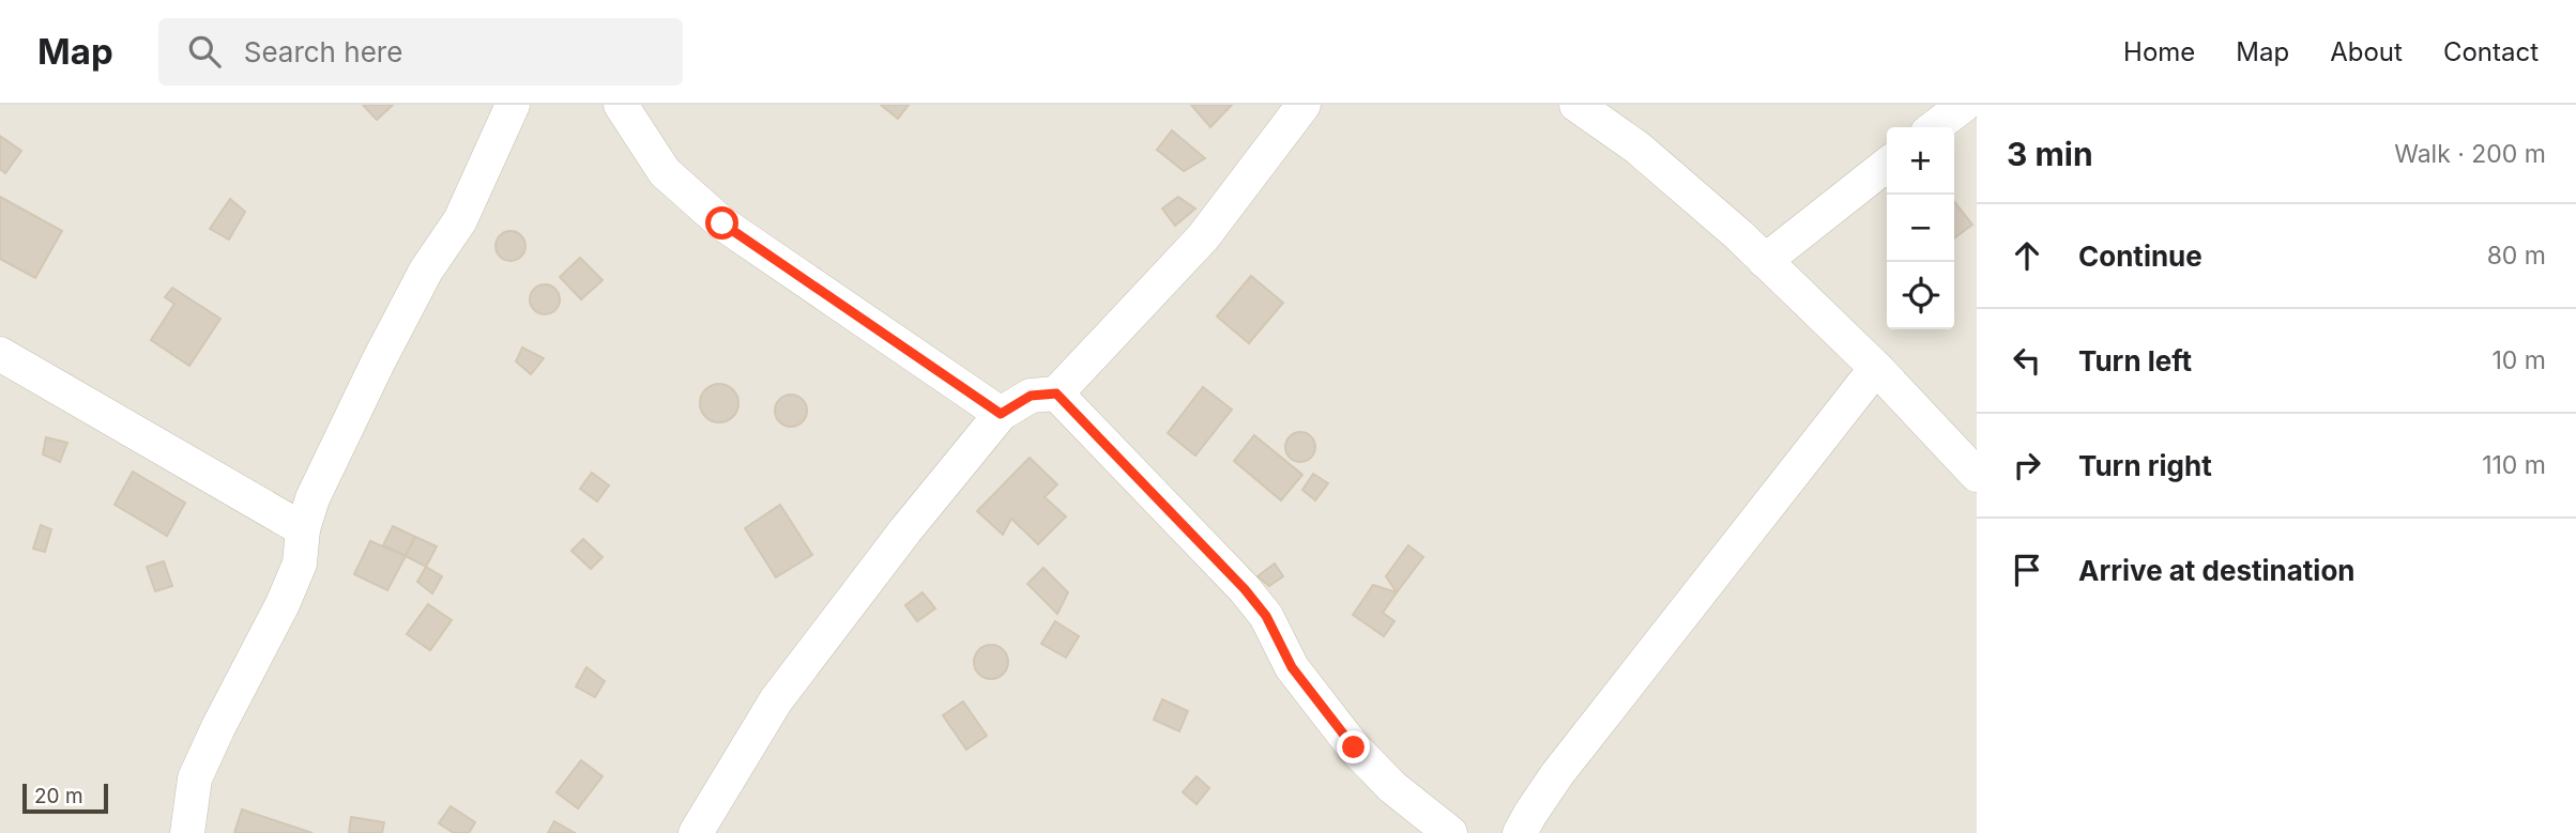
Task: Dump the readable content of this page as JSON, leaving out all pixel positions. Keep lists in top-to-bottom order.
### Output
{
  "scale_bar": "20 m",
  "page": {
    "header": "Map",
    "search": "Search here",
    "nav": [
      "Home",
      "Map",
      "About",
      "Contact"
    ],
    "heading": ["3 min", "Walk · 200 m"],
    "map_buttons": ["+", "−"],
    "list": [
      ["Continue", "80 m"],
      ["Turn left", "10 m"],
      ["Turn right", "110 m"],
      "Arrive at destination"
    ],
    "scale": "20 m"
  }
}
